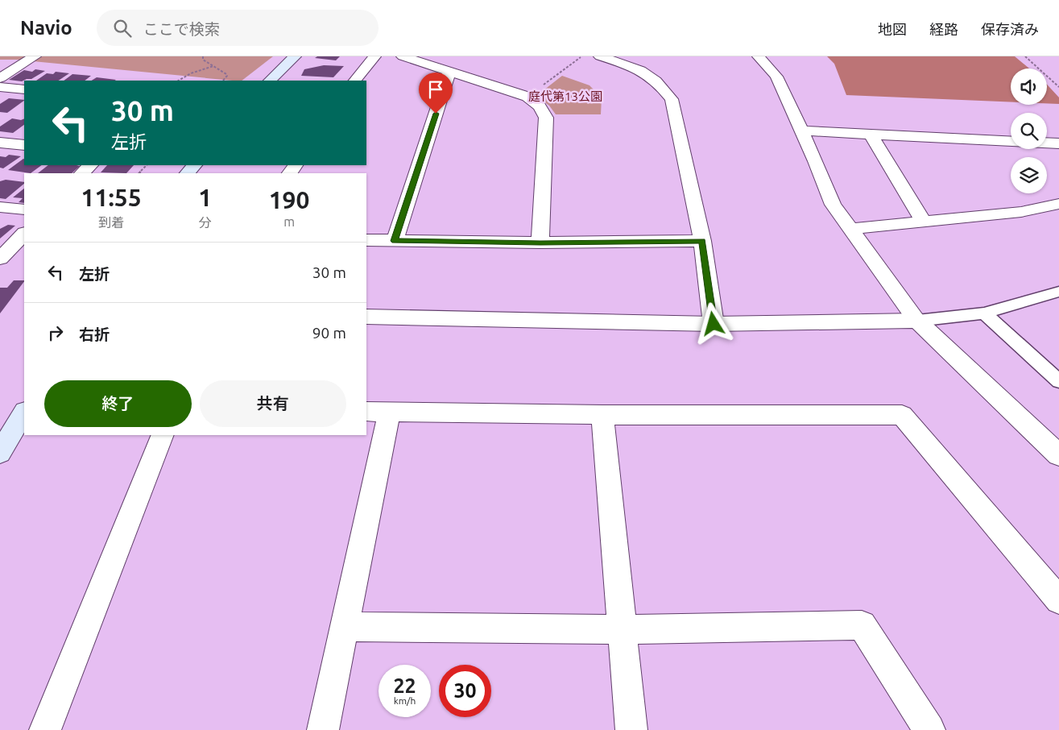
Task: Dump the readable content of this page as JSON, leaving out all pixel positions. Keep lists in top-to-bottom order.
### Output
{
  "parks": ["庭代第13公園"],
  "page": {
    "header": "Navio",
    "search": "ここで検索",
    "nav": ["地図", "経路", "保存済み"],
    "turn": ["30 m", "左折"],
    "eta": [
      "11:55",
      "到着",
      "1",
      "分",
      "190",
      "m"
    ],
    "list": [
      {
        "name": "左折",
        "value": "30 m"
      },
      {
        "name": "右折",
        "value": "90 m"
      }
    ],
    "buttons": ["終了", "共有"],
    "speed": "22 km/h",
    "limit": "30"
  }
}
